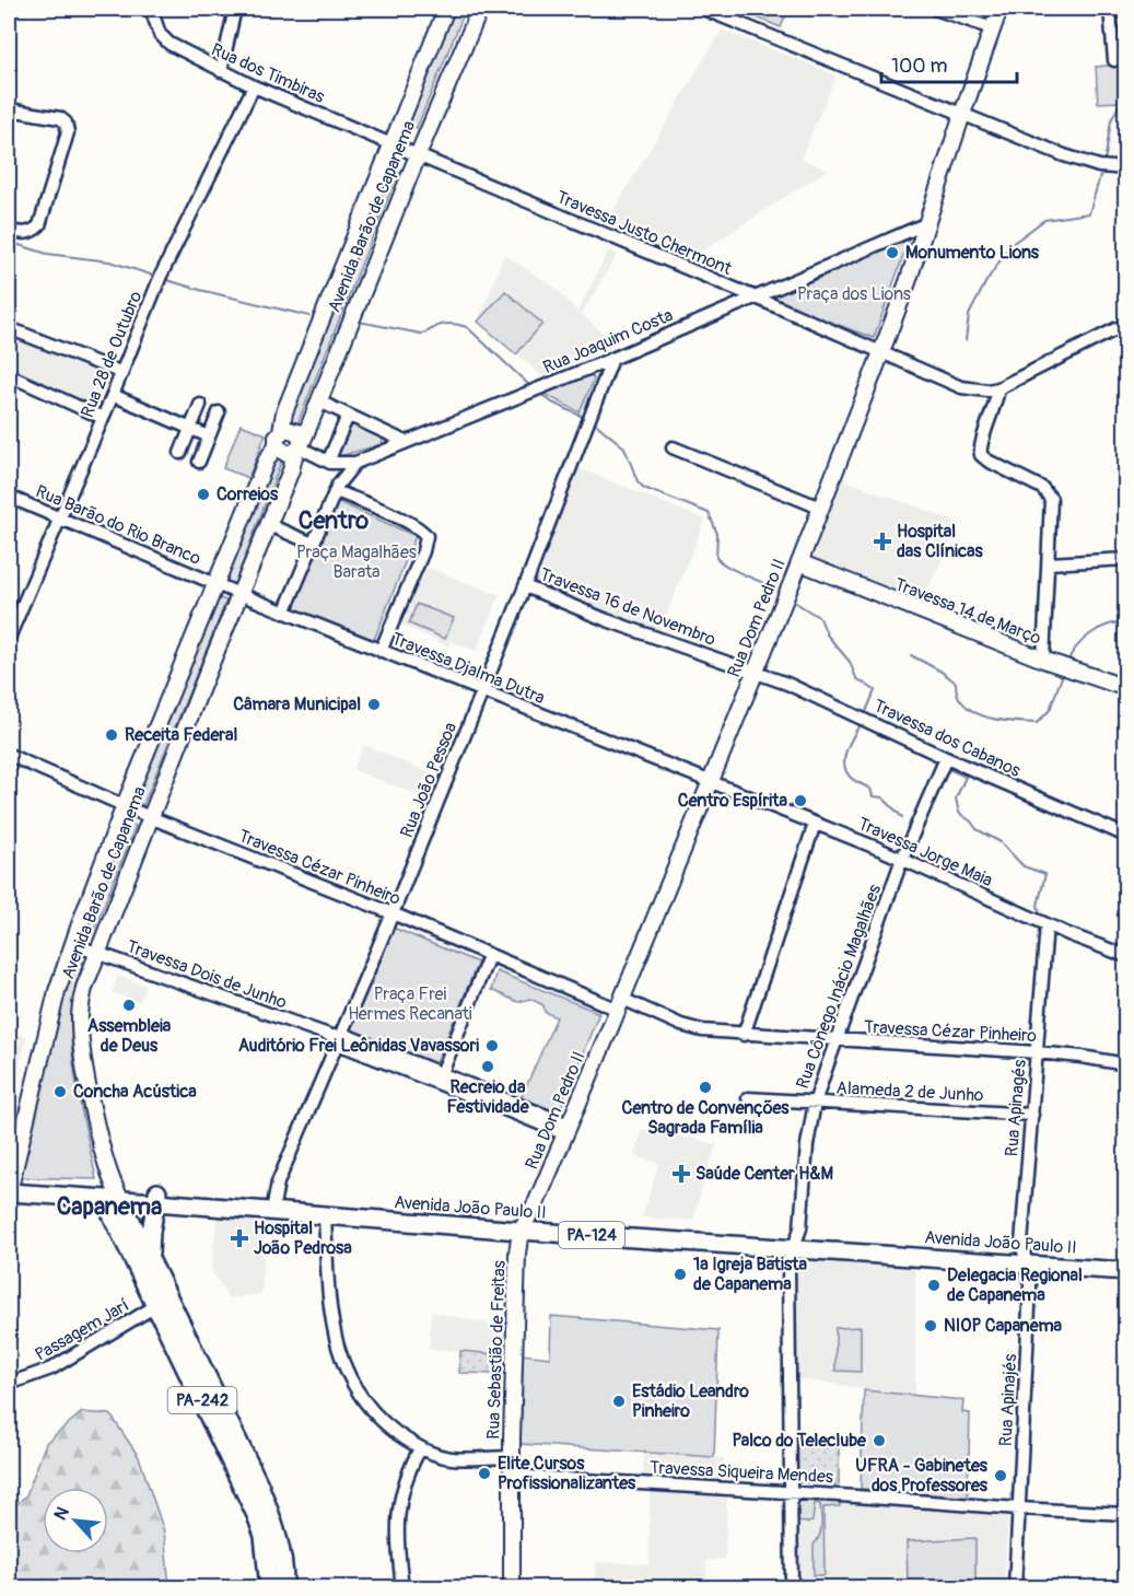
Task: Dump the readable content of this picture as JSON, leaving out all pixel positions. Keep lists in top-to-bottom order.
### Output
{
  "streets": {
    "main road": [
      "Avenida Barão de Capanema",
      "Avenida João Paulo II",
      "PA-124",
      "PA-242"
    ],
    "street": [
      "Rua dos Timbiras",
      "Travessa Justo Chermont",
      "Rua Joaquim Costa",
      "Rua 28 de Outubro",
      "Rua Barão do Rio Branco",
      "Travessa 16 de Novembro",
      "Travessa 14 de Março",
      "Rua Dom Pedro II",
      "Travessa Djalma Dutra",
      "Travessa dos Cabanos",
      "Rua João Pessoa",
      "Travessa Jorge Maia",
      "Travessa Cézar Pinheiro",
      "Travessa Dois de Junho",
      "Rua Cônego Inácio Magalhães",
      "Alameda 2 de Junho",
      "Rua Apinagés",
      "Passagem Jarí",
      "Rua Sebastião de Freitas",
      "Rua Apinajés",
      "Travessa Siqueira Mendes"
    ]
  },
  "crossings": [
    ["Rua dos Timbiras", "Avenida Barão de Capanema"],
    ["Rua dos Timbiras", "Travessa Justo Chermont"],
    ["Rua dos Timbiras", "Rua 28 de Outubro"],
    ["Avenida Barão de Capanema", "Travessa Justo Chermont"],
    ["Avenida Barão de Capanema", "Rua Joaquim Costa"],
    ["Avenida Barão de Capanema", "Rua Barão do Rio Branco"],
    ["Avenida Barão de Capanema", "Travessa Djalma Dutra"],
    ["Avenida Barão de Capanema", "Travessa Cézar Pinheiro"],
    ["Avenida Barão de Capanema", "Travessa Dois de Junho"],
    ["Avenida Barão de Capanema", "Avenida João Paulo II"],
    ["Avenida Barão de Capanema", "Passagem Jarí"],
    ["Travessa Justo Chermont", "Rua Joaquim Costa"],
    ["Travessa Justo Chermont", "Rua Dom Pedro II"],
    ["Rua Joaquim Costa", "Rua Dom Pedro II"],
    ["Rua Joaquim Costa", "Rua João Pessoa"],
    ["Rua 28 de Outubro", "Rua Barão do Rio Branco"],
    ["Rua Barão do Rio Branco", "Travessa Djalma Dutra"],
    ["Travessa 16 de Novembro", "Rua Dom Pedro II"],
    ["Travessa 16 de Novembro", "Travessa dos Cabanos"],
    ["Travessa 16 de Novembro", "Rua João Pessoa"],
    ["Travessa 14 de Março", "Rua Dom Pedro II"],
    ["Rua Dom Pedro II", "Travessa Djalma Dutra"],
    ["Rua Dom Pedro II", "Travessa dos Cabanos"],
    ["Rua Dom Pedro II", "Travessa Jorge Maia"],
    ["Rua Dom Pedro II", "Travessa Cézar Pinheiro"],
    ["Rua Dom Pedro II", "Travessa Dois de Junho"],
    ["Rua Dom Pedro II", "Avenida João Paulo II"],
    ["Rua Dom Pedro II", "Rua Sebastião de Freitas"],
    ["Travessa Djalma Dutra", "Rua João Pessoa"],
    ["Travessa Djalma Dutra", "Travessa Jorge Maia"],
    ["Travessa dos Cabanos", "Rua Cônego Inácio Magalhães"],
    ["Rua João Pessoa", "Travessa Cézar Pinheiro"],
    ["Rua João Pessoa", "Travessa Dois de Junho"],
    ["Rua João Pessoa", "Avenida João Paulo II"],
    ["Travessa Jorge Maia", "Rua Cônego Inácio Magalhães"],
    ["Travessa Jorge Maia", "Rua Apinagés"],
    ["Travessa Cézar Pinheiro", "Rua Cônego Inácio Magalhães"],
    ["Travessa Cézar Pinheiro", "Rua Apinagés"],
    ["Rua Cônego Inácio Magalhães", "Alameda 2 de Junho"],
    ["Rua Cônego Inácio Magalhães", "Avenida João Paulo II"],
    ["Rua Cônego Inácio Magalhães", "Travessa Siqueira Mendes"],
    ["Alameda 2 de Junho", "Rua Apinagés"],
    ["Rua Apinagés", "Avenida João Paulo II"],
    ["Rua Apinagés", "Rua Apinajés"],
    ["Avenida João Paulo II", "Rua Sebastião de Freitas"],
    ["Avenida João Paulo II", "Rua Apinajés"],
    ["Rua Sebastião de Freitas", "Travessa Siqueira Mendes"],
    ["Rua Apinajés", "Travessa Siqueira Mendes"]
  ],
  "districts": ["Centro", "Capanema"],
  "parks": ["Praça dos Lions", "Praça Magalhães Barata", "Praça Frei Hermes Recanati"],
  "places": {
    "other": [
      "Monumento Lions",
      "Correios",
      "Câmara Municipal",
      "Receita Federal",
      "Centro Espírita",
      "Assembleia de Deus",
      "Auditório Frei Leônidas Vavassori",
      "Recreio da Festividade",
      "Centro de Convenções Sagrada Família",
      "Concha Acústica",
      "1ª Igreja Batista de Capanema",
      "Delegacia Regional de Capanema",
      "NIOP Capanema",
      "Estádio Leandro Pinheiro",
      "Palco do Teleclube",
      "Elite Cursos Profissionalizantes",
      "UFRA - Gabinetes dos Professores"
    ],
    "health": ["Hospital das Clínicas", "Saúde Center H&M", "Hospital João Pedrosa"]
  },
  "scale_bar": "100 m",
  "north": "top left"
}
